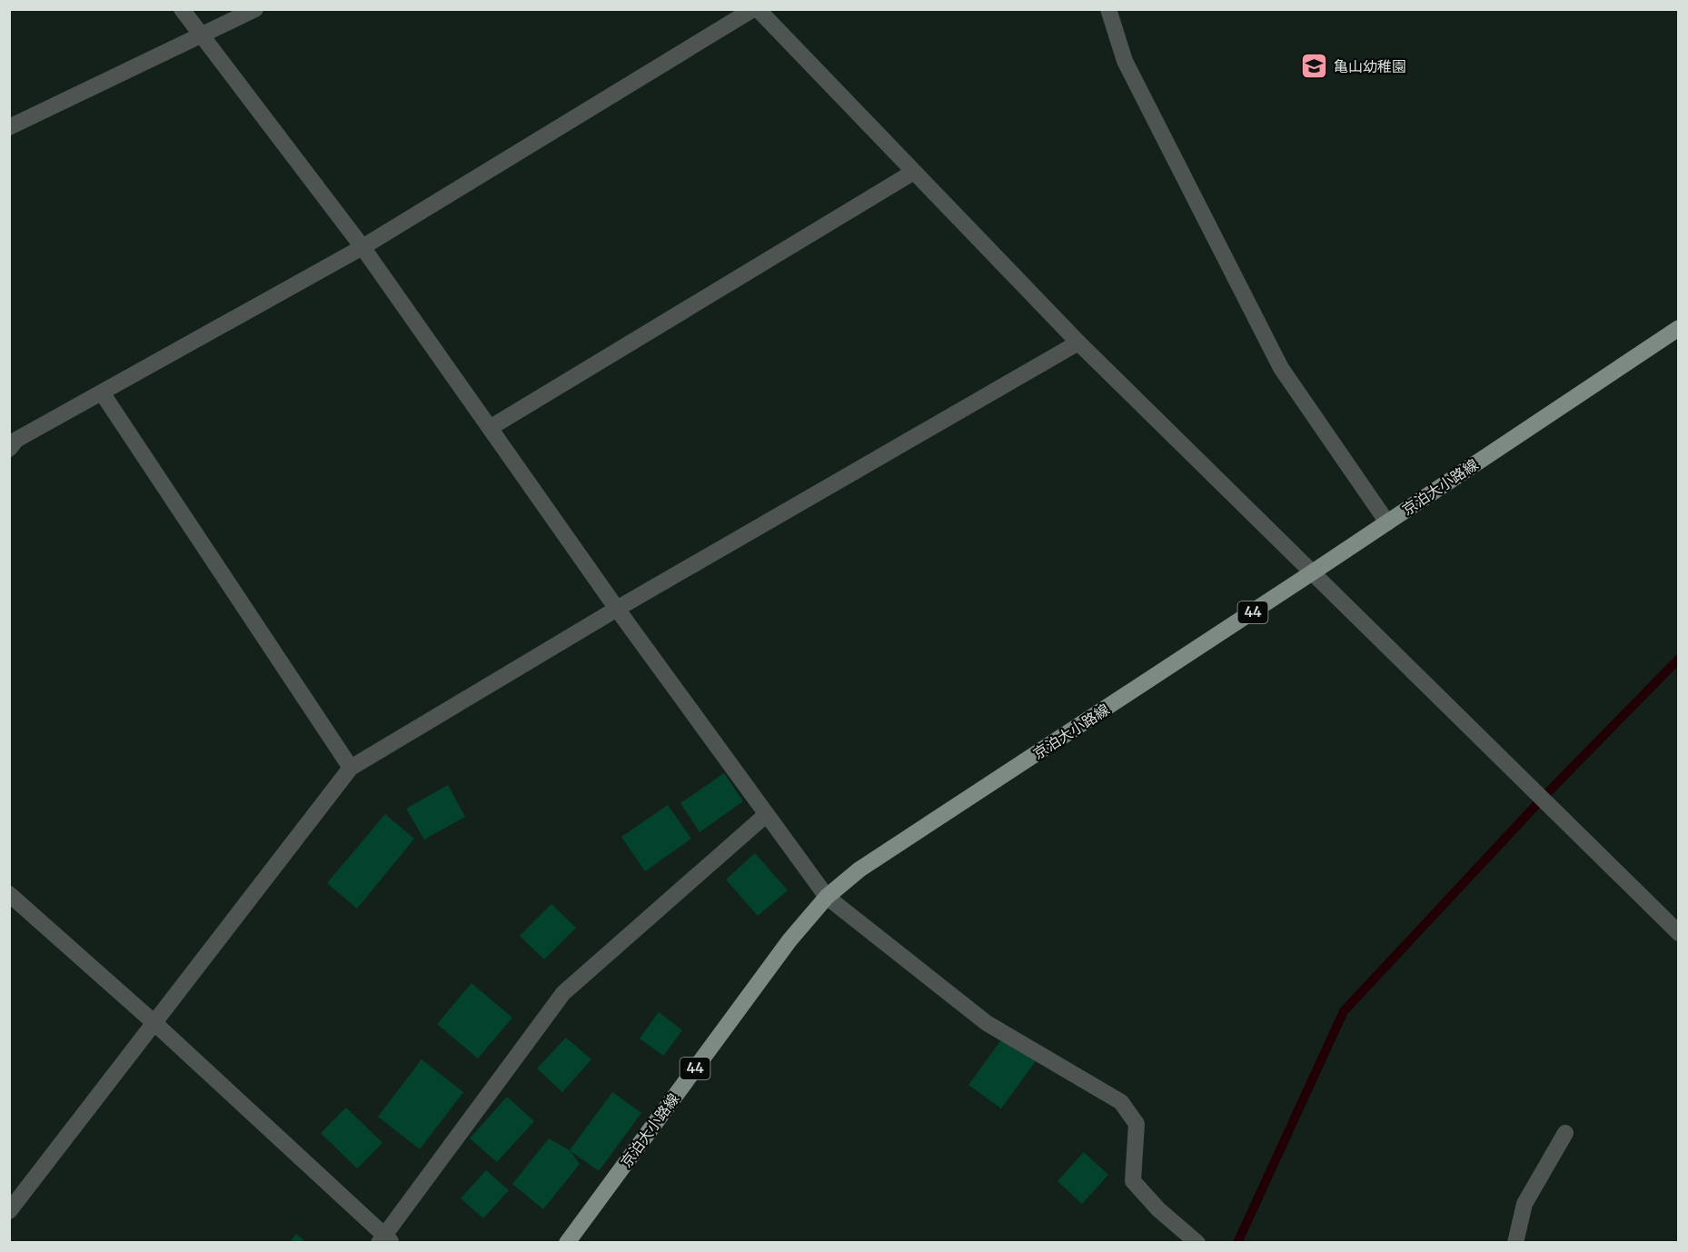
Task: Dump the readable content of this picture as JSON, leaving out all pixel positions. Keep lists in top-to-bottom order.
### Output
{
  "streets": {
    "main road": ["京泊大小路線", "44"]
  },
  "places": {
    "school or university": ["亀山幼稚園"]
  }
}
